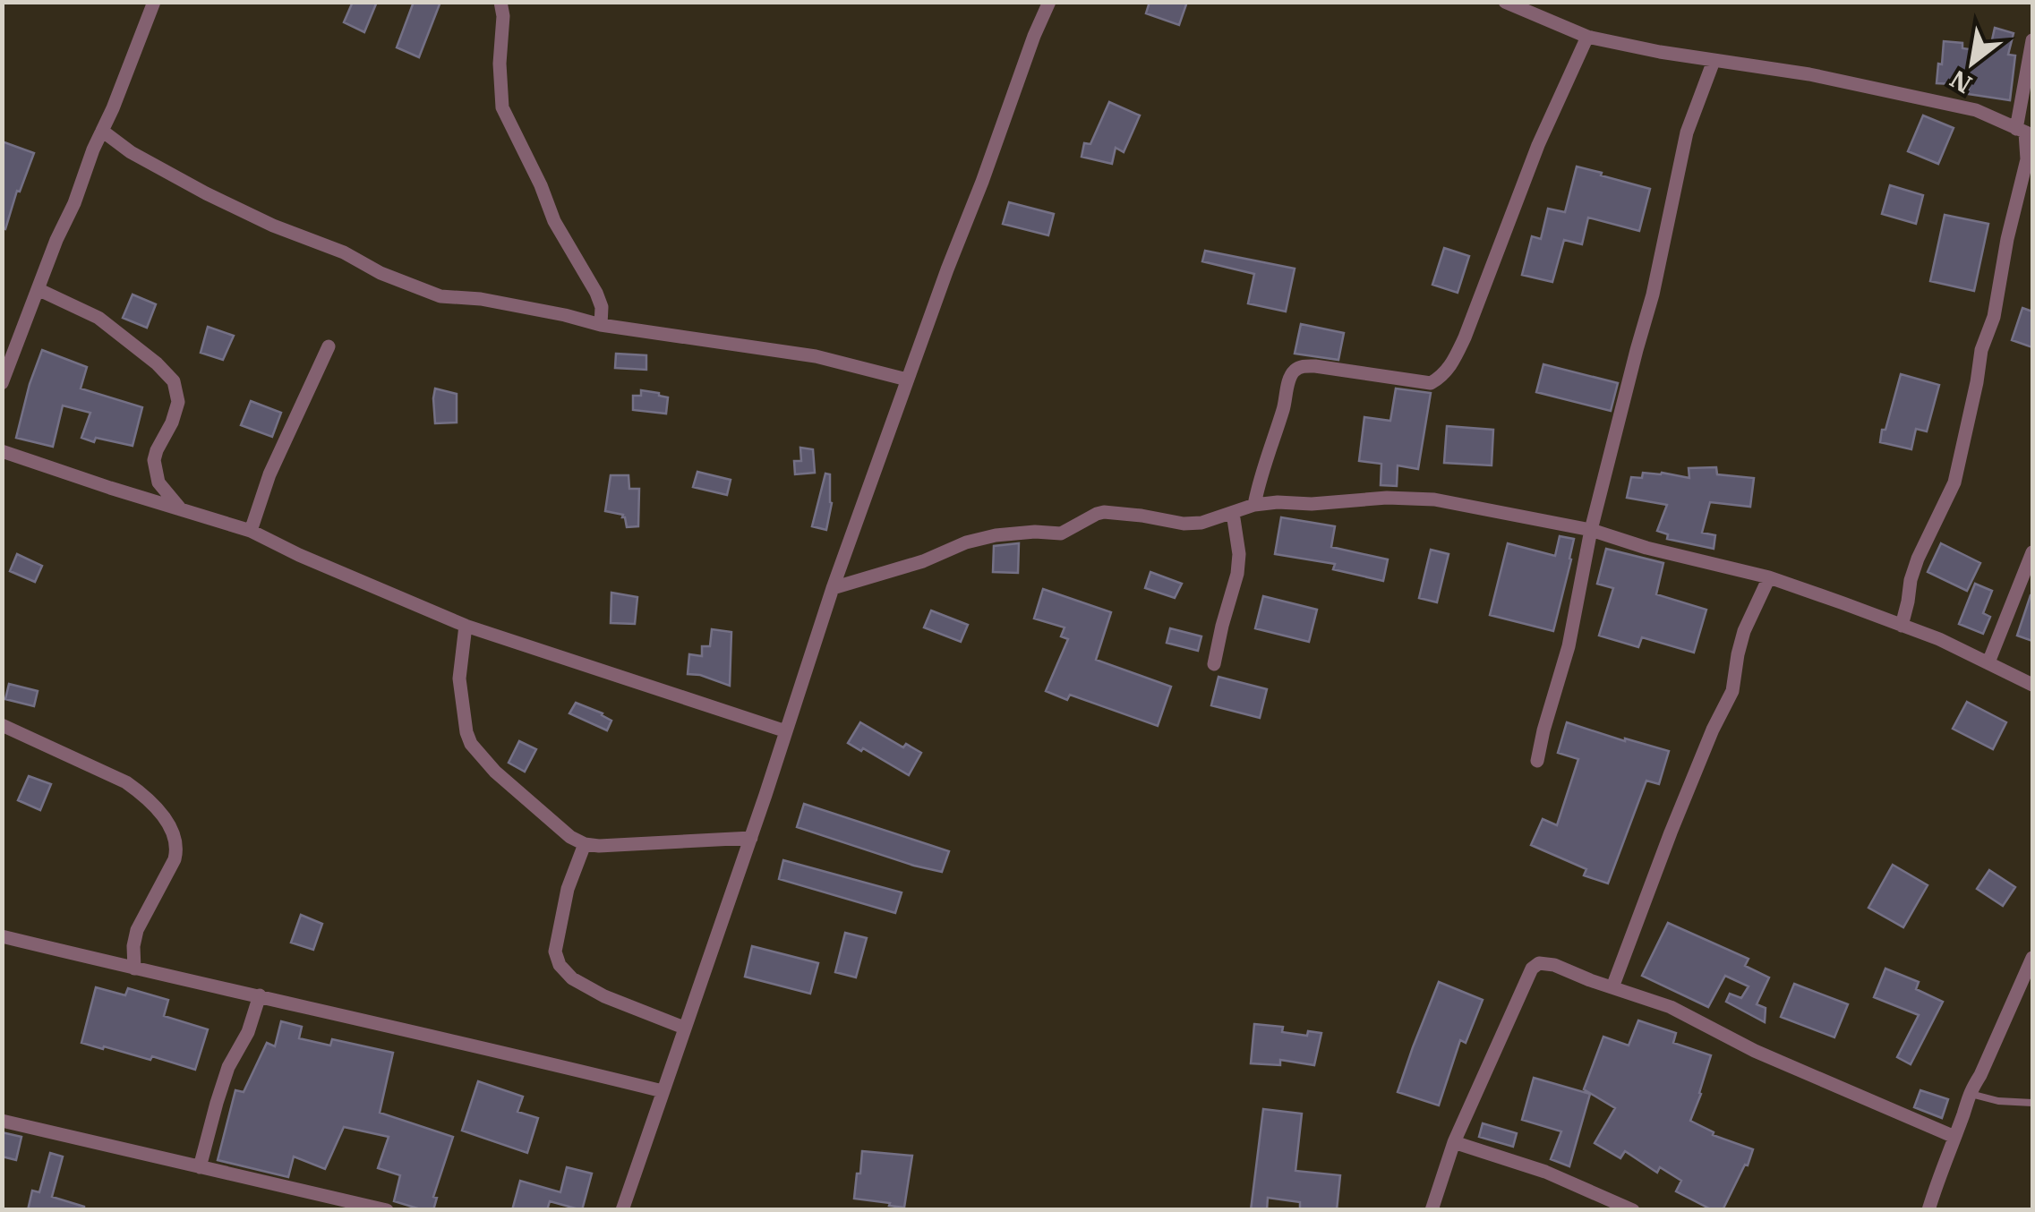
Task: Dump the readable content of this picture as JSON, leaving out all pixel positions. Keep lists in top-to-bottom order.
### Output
{
  "north": "bottom left"
}
